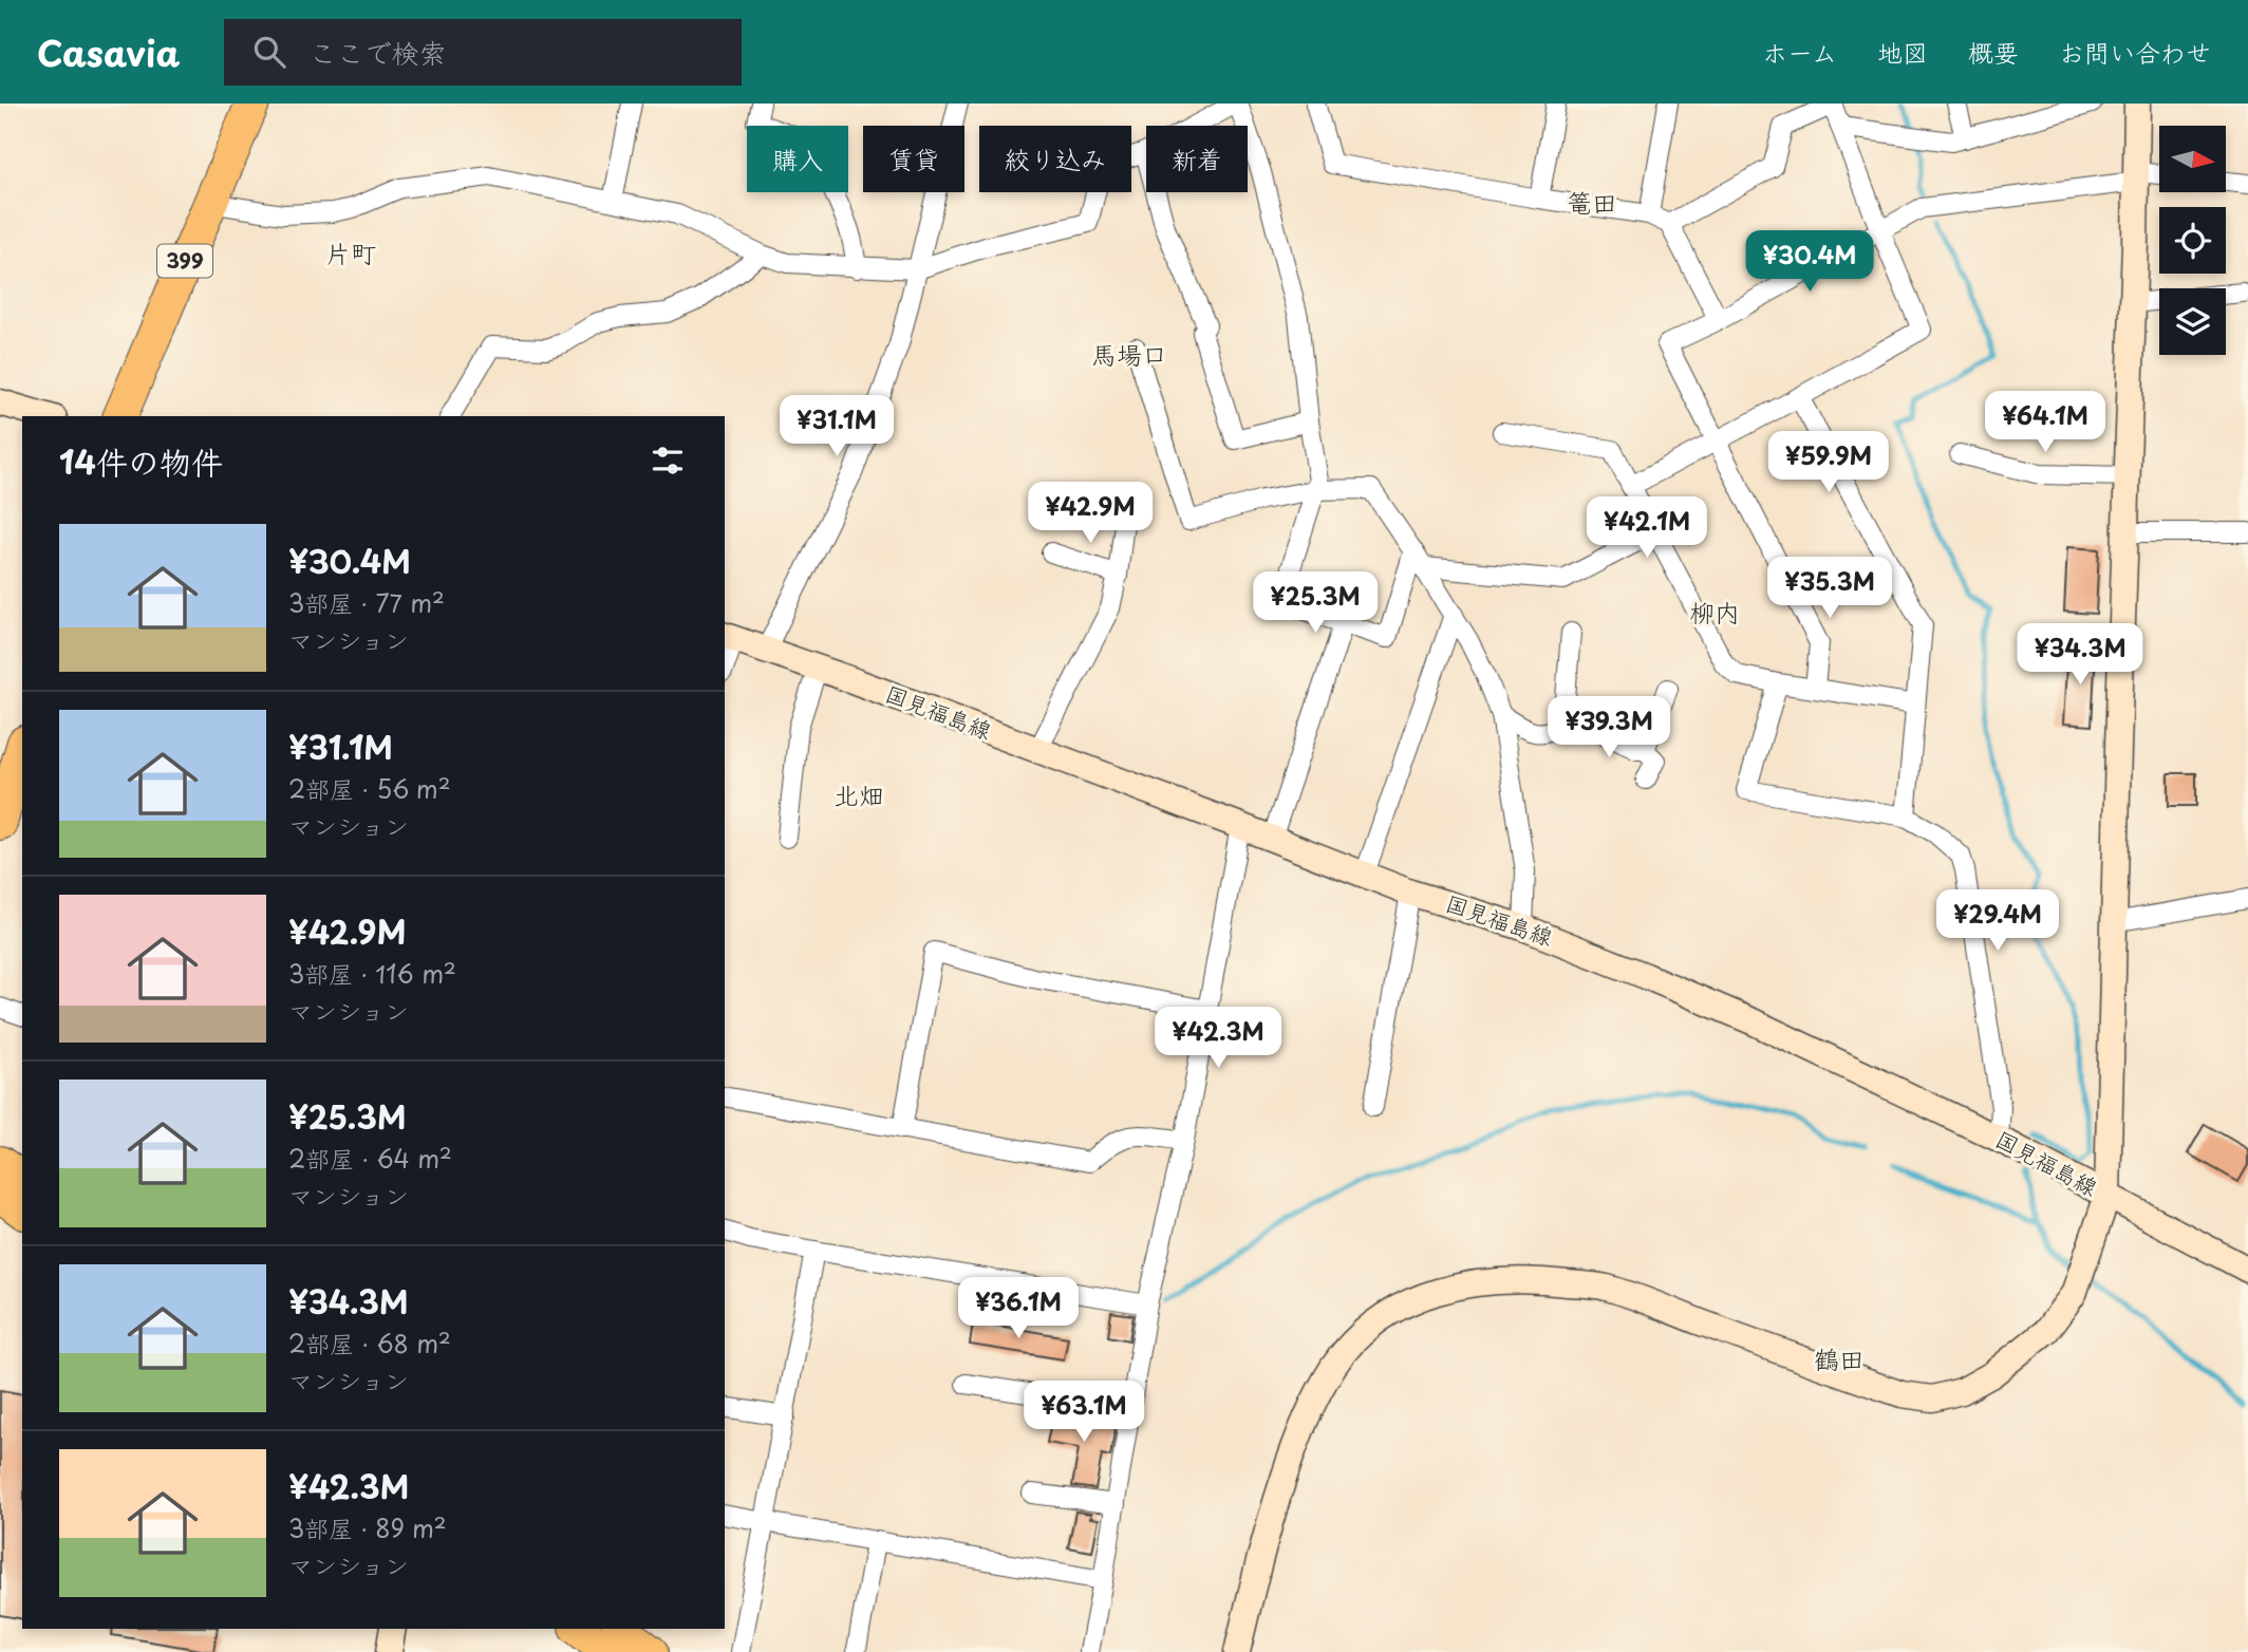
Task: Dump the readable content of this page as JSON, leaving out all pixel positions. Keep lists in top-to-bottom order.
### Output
{
  "streets": {
    "highway": ["399"],
    "street": ["国見福島線"]
  },
  "districts": [
    "篭田",
    "片町",
    "馬場口",
    "柳内",
    "北畑",
    "鶴田"
  ],
  "north": "right",
  "page": {
    "header": "Casavia",
    "search": "ここで検索",
    "nav": [
      "ホーム",
      "地図",
      "概要",
      "お問い合わせ"
    ],
    "chip": [
      "購入",
      "賃貸",
      "絞り込み",
      "新着"
    ],
    "price": [
      "¥30.4M",
      "¥64.1M",
      "¥31.1M",
      "¥59.9M",
      "¥42.9M",
      "¥42.1M",
      "¥35.3M",
      "¥25.3M",
      "¥34.3M",
      "¥39.3M",
      "¥29.4M",
      "¥42.3M",
      "¥36.1M",
      "¥63.1M"
    ],
    "heading": "14件の物件",
    "list": [
      {
        "name": "¥30.4M",
        "note": "3部屋 · 77 m² · マンション"
      },
      {
        "name": "¥31.1M",
        "note": "2部屋 · 56 m² · マンション"
      },
      {
        "name": "¥42.9M",
        "note": "3部屋 · 116 m² · マンション"
      },
      {
        "name": "¥25.3M",
        "note": "2部屋 · 64 m² · マンション"
      },
      {
        "name": "¥34.3M",
        "note": "2部屋 · 68 m² · マンション"
      },
      {
        "name": "¥42.3M",
        "note": "3部屋 · 89 m² · マンション"
      }
    ]
  }
}
